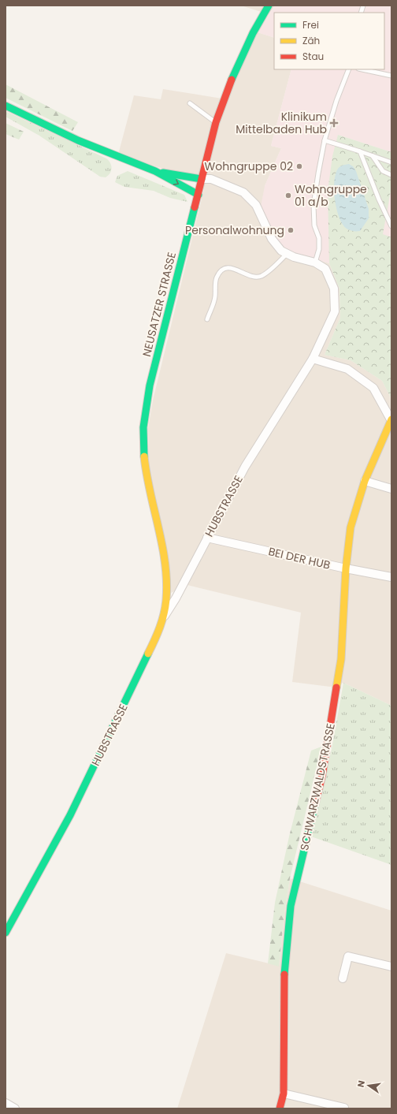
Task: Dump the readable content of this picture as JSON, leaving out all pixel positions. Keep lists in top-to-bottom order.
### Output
{
  "streets": {
    "main road": ["NEUSATZER STRASSE", "HUBSTRASSE", "SCHWARZWALDSTRASSE"],
    "street": ["BEI DER HUB"]
  },
  "crossings": [
    ["NEUSATZER STRASSE", "HUBSTRASSE"],
    ["HUBSTRASSE", "BEI DER HUB"],
    ["BEI DER HUB", "SCHWARZWALDSTRASSE"]
  ],
  "places": {
    "health": ["Klinikum Mittelbaden Hub"],
    "other": ["Wohngruppe 02", "Wohngruppe 01 a/b", "Personalwohnung"]
  },
  "legend": ["Frei", "Zäh", "Stau"],
  "north": "left"
}
